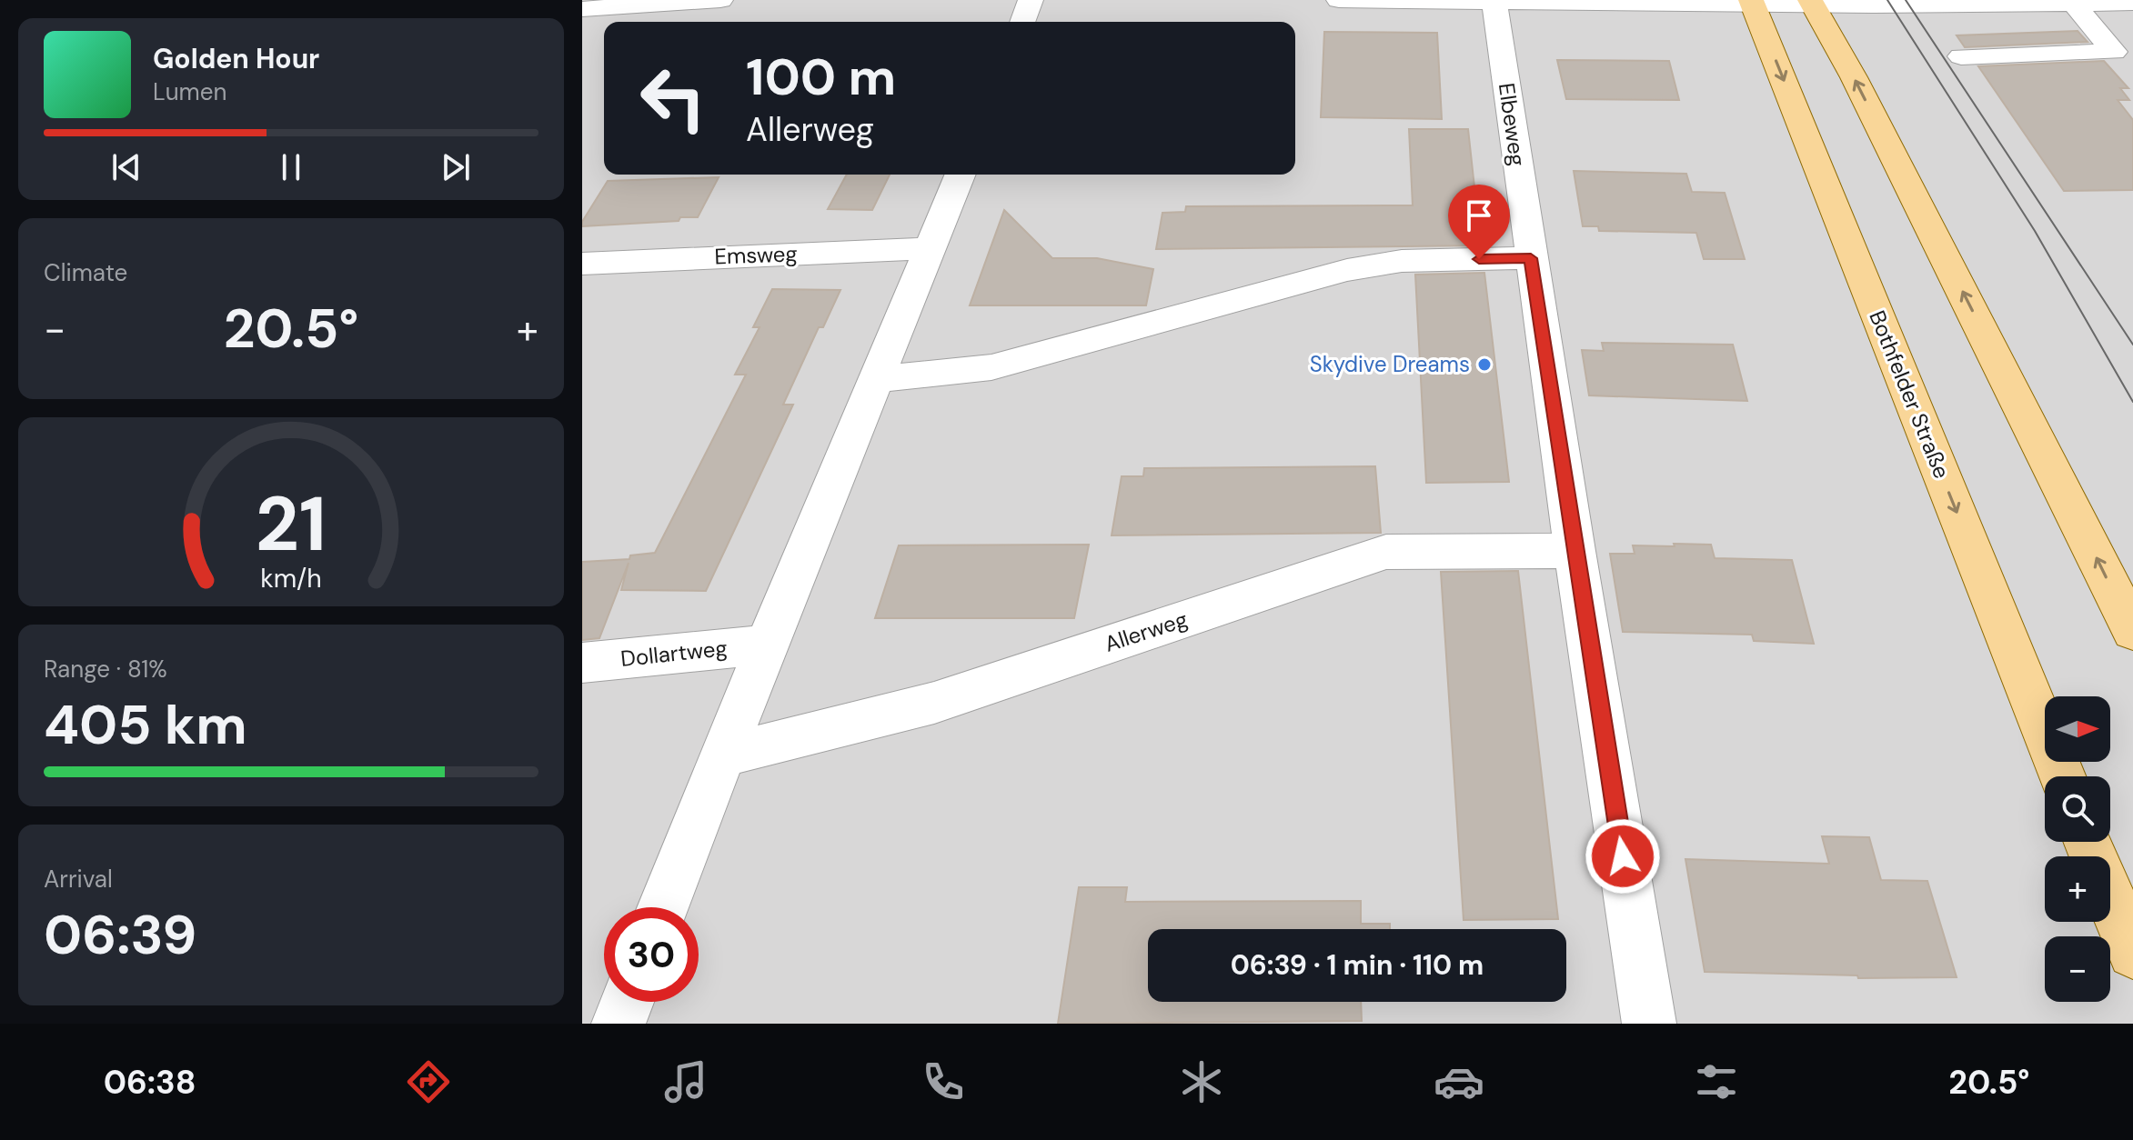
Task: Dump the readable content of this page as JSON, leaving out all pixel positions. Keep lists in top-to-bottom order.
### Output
{
  "streets": {
    "main road": ["Bothfelder Straße"],
    "street": [
      "Elbeweg",
      "Emsweg",
      "Allerweg",
      "Dollartweg"
    ]
  },
  "crossings": [
    ["Elbeweg", "Allerweg"]
  ],
  "places": ["Skydive Dreams"],
  "north": "right",
  "page": {
    "turn": ["100 m", "Allerweg"],
    "song": ["Golden Hour", "Lumen"],
    "tile": [
      "Climate",
      ["Range · 81%", "405 km"],
      ["Arrival", "06:39"]
    ],
    "heat": ["−", "20.5°", "+"],
    "map_buttons": ["+", "−"],
    "limit": "30",
    "trip": "06:39 · 1 min · 110 m",
    "tabs": ["06:38", "20.5°"],
    "gauge": ["21", "km/h"]
  }
}
